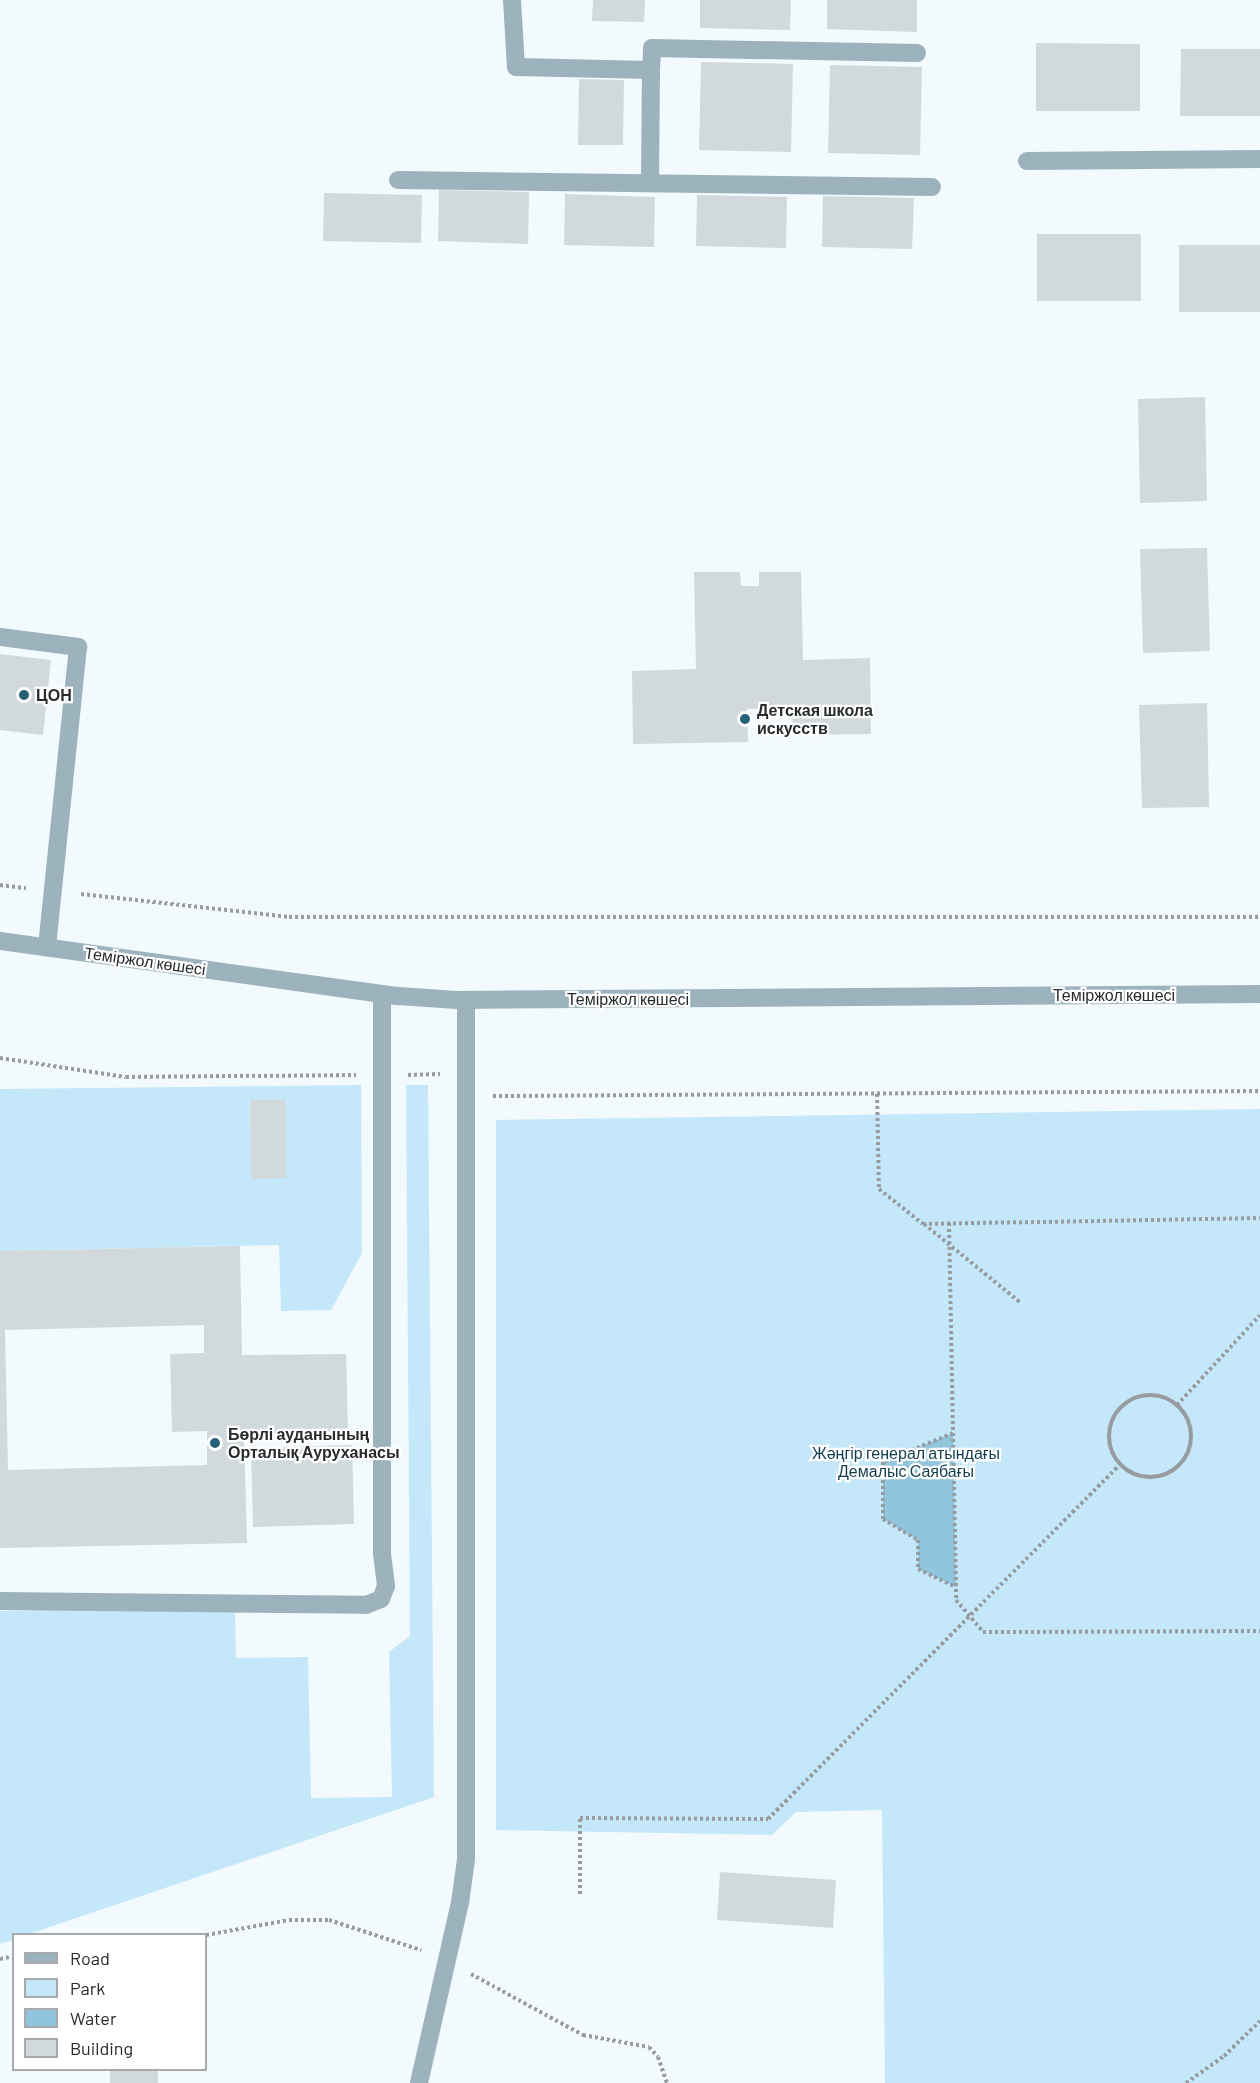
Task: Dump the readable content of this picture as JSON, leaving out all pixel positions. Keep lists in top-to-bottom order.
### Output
{
  "streets": {
    "street": ["Теміржол көшесі"]
  },
  "parks": ["Жәңгір генерал атындағы Демалыс Саябағы"],
  "places": ["ЦОН", "Детская школа искусств", "Бөрлі ауданының Орталық Ауруханасы"],
  "legend": [
    "Road",
    "Park",
    "Water",
    "Building"
  ]
}
